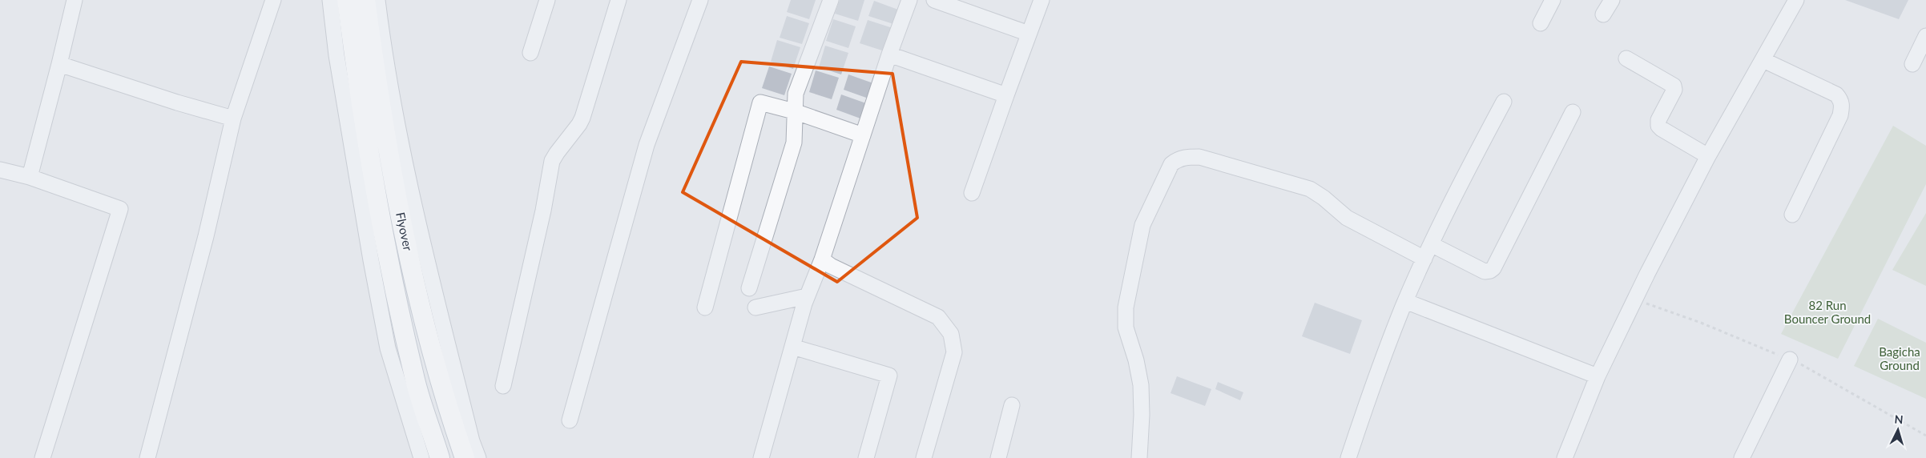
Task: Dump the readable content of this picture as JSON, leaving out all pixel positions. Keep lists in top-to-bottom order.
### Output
{
  "streets": {
    "main road": ["Flyover"]
  },
  "parks": ["82 Run Bouncer Ground", "Bagicha Ground"],
  "north": "top"
}
